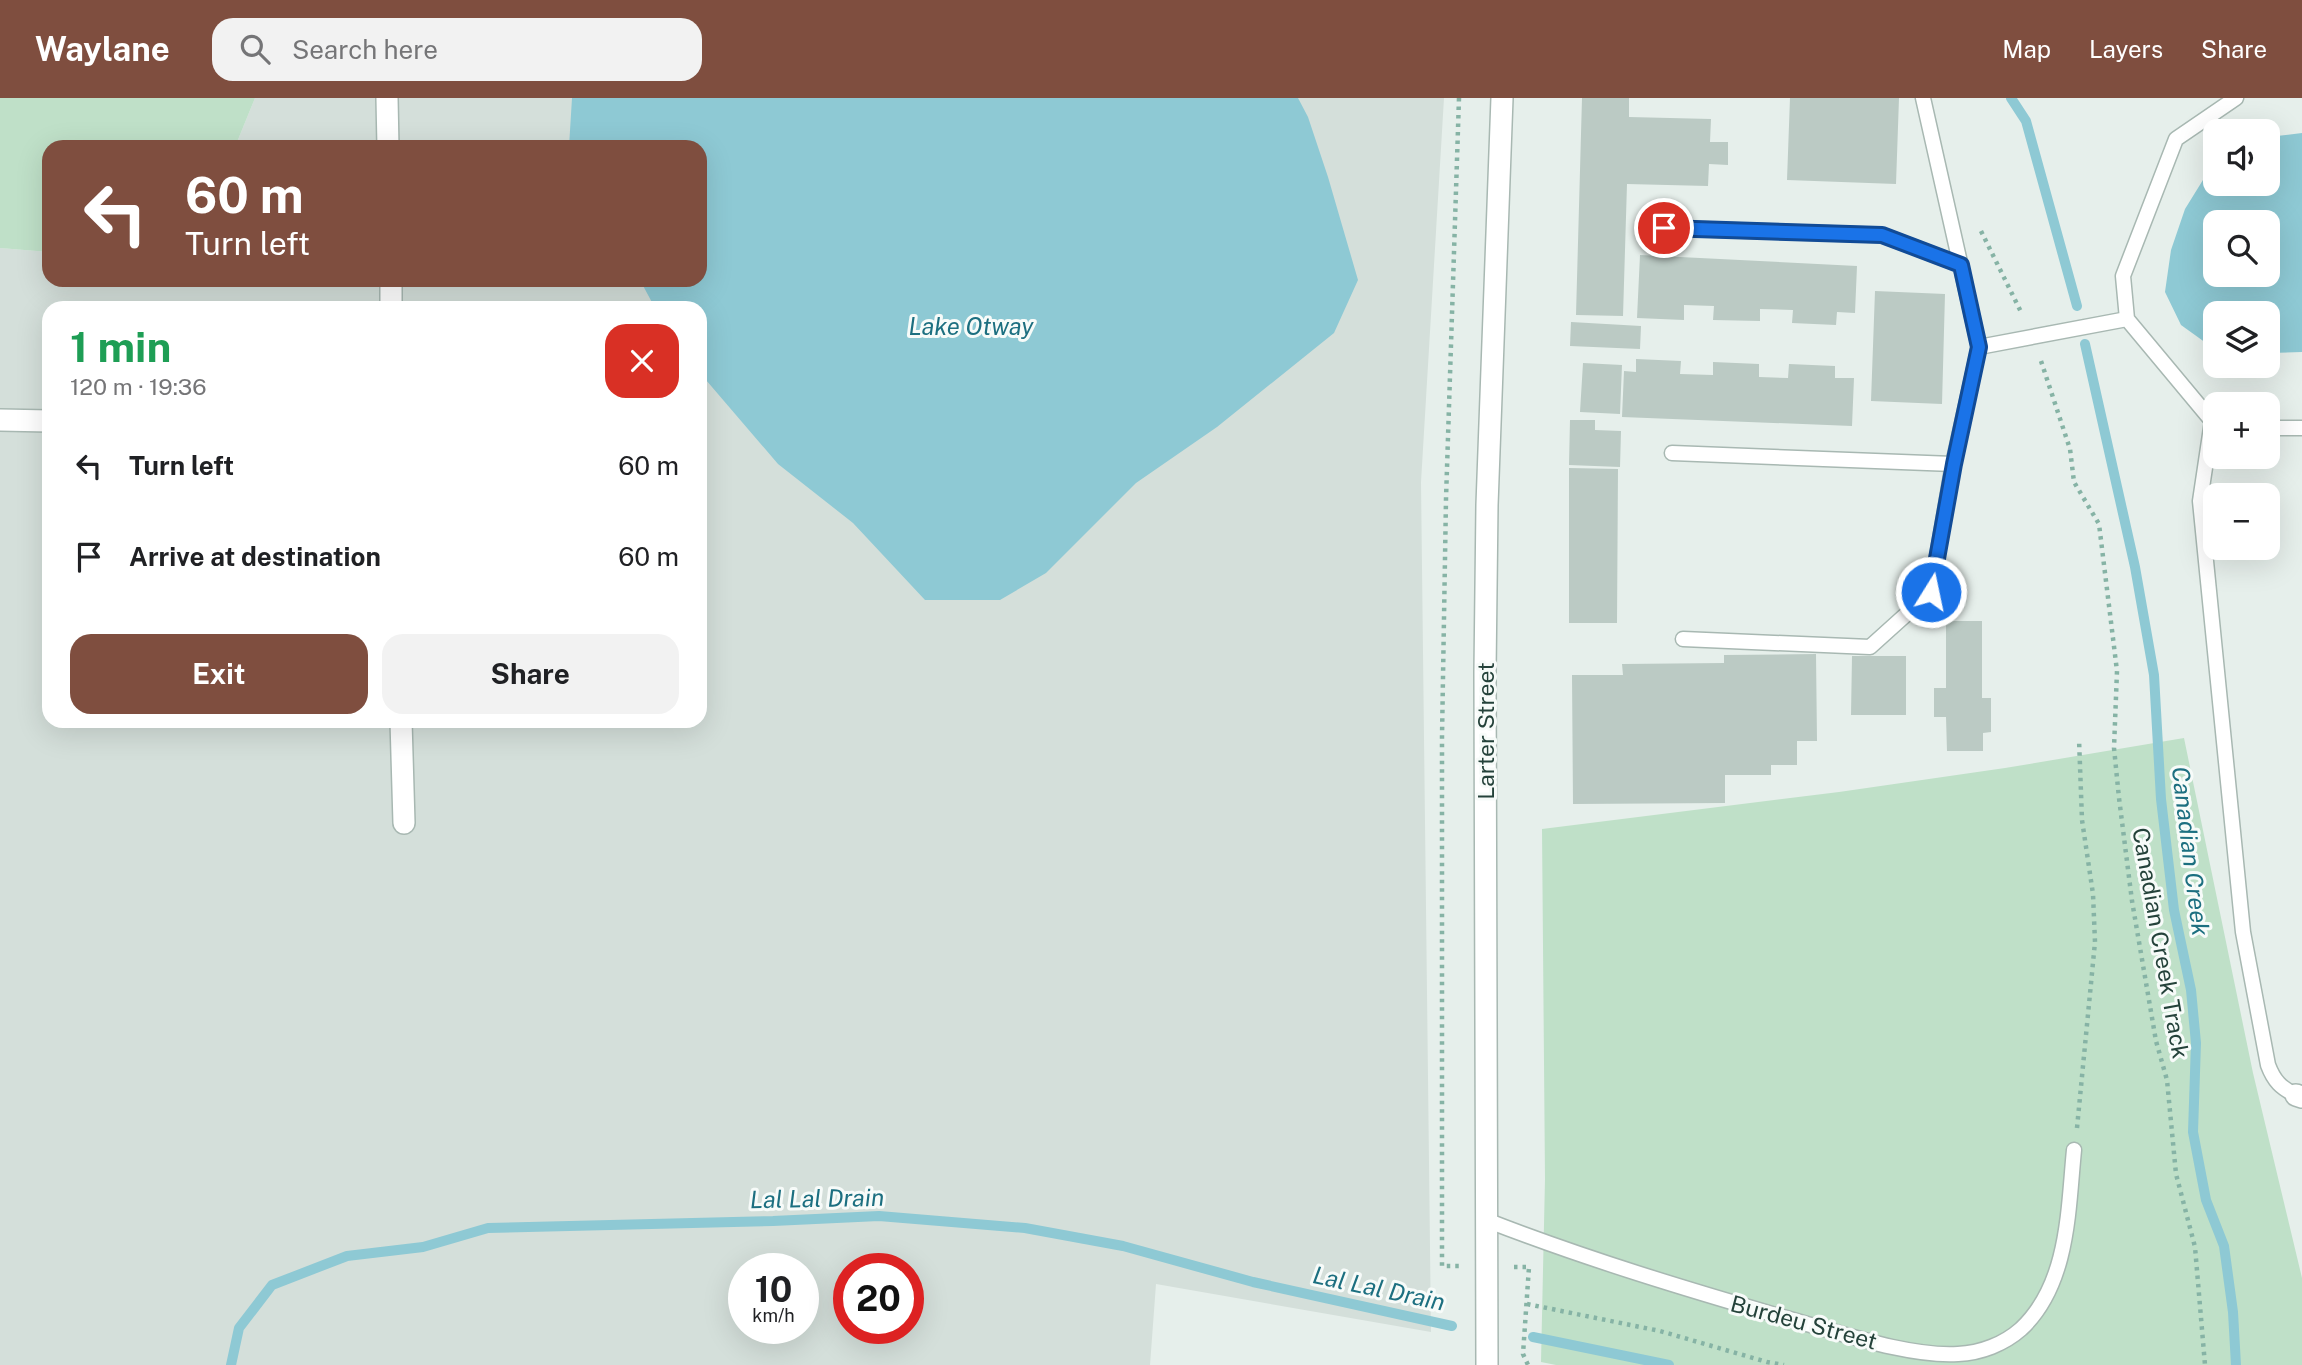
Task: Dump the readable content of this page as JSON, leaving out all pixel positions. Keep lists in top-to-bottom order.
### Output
{
  "streets": {
    "street": ["Larter Street"],
    "lane": ["Burdeu Street"],
    "path": ["Canadian Creek Track"]
  },
  "crossings": [
    ["Larter Street", "Burdeu Street"]
  ],
  "water": ["Lake Otway", "Canadian Creek", "Lal Lal Drain"],
  "page": {
    "header": "Waylane",
    "search": "Search here",
    "nav": ["Map", "Layers", "Share"],
    "map_buttons": ["+", "−"],
    "turn": ["60 m", "Turn left"],
    "heading": ["1 min", "120 m · 19:36"],
    "list": [
      {
        "name": "Turn left",
        "value": "60 m"
      },
      {
        "name": "Arrive at destination",
        "value": "60 m"
      }
    ],
    "buttons": ["Exit", "Share"],
    "speed": "10 km/h",
    "limit": "20"
  }
}
